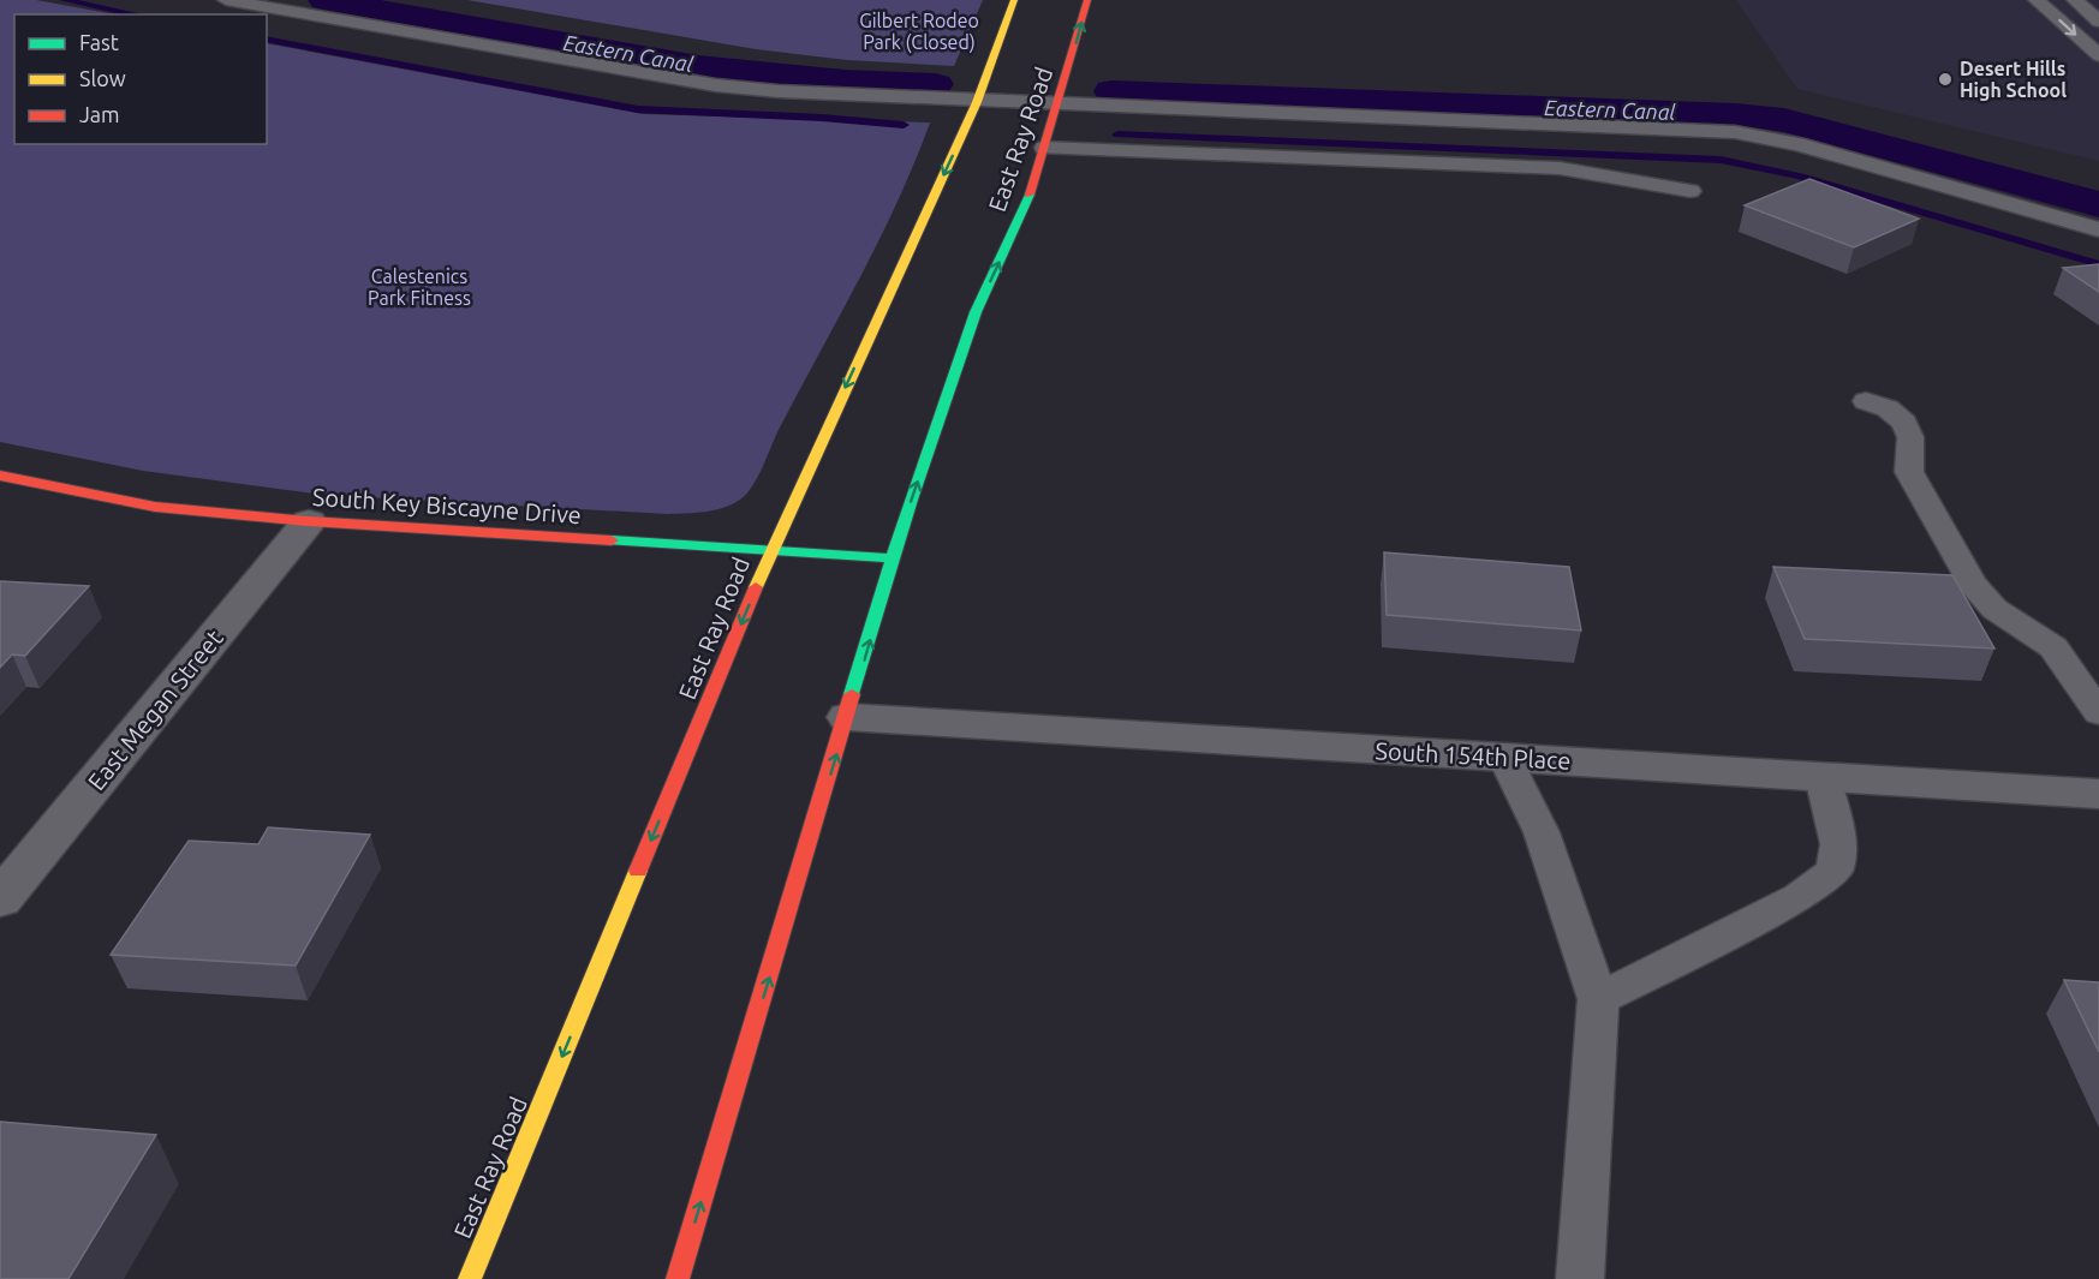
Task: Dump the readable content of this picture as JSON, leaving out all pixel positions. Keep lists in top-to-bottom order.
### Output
{
  "streets": {
    "main road": ["East Ray Road", "South Key Biscayne Drive"],
    "street": ["East Megan Street", "South 154th Place"]
  },
  "crossings": [
    ["East Ray Road", "South Key Biscayne Drive"],
    ["East Ray Road", "South 154th Place"],
    ["South Key Biscayne Drive", "East Megan Street"]
  ],
  "water": ["Eastern Canal"],
  "parks": ["Gilbert Rodeo Park (Closed)", "Calestenics Park Fitness"],
  "places": ["Desert Hills High School"],
  "legend": ["Fast", "Slow", "Jam"]
}
